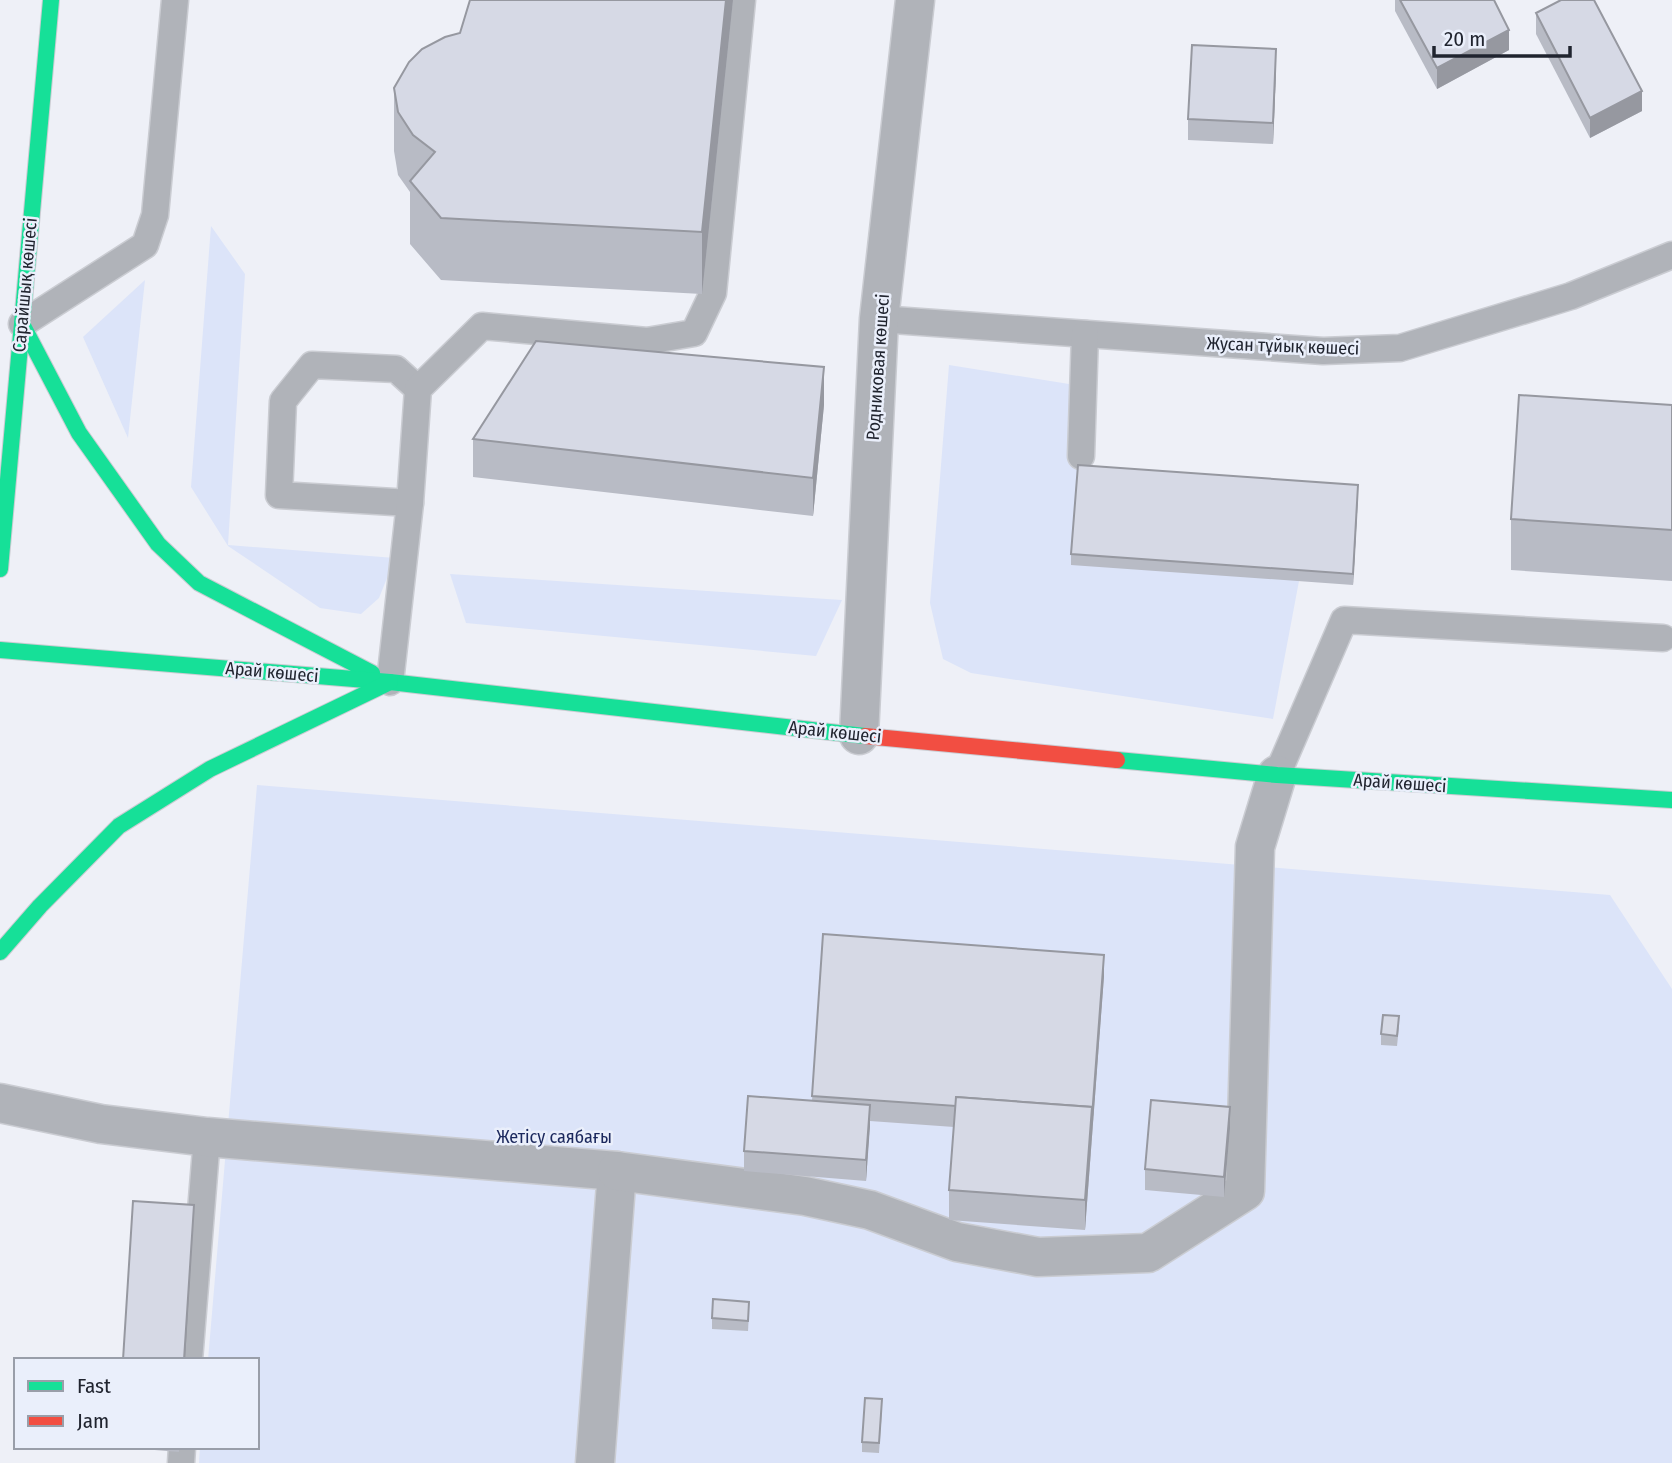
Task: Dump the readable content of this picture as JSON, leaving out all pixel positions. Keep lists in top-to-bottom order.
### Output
{
  "streets": {
    "street": ["Сарайшық көшесі", "Родниковая көшесі", "Арай көшесі"],
    "lane": ["Жусан тұйық көшесі"]
  },
  "crossings": [
    ["Жусан тұйық көшесі", "Родниковая көшесі"],
    ["Родниковая көшесі", "Арай көшесі"]
  ],
  "parks": ["Жетісу саябағы"],
  "legend": ["Fast", "Jam"],
  "scale_bar": "20 m"
}
